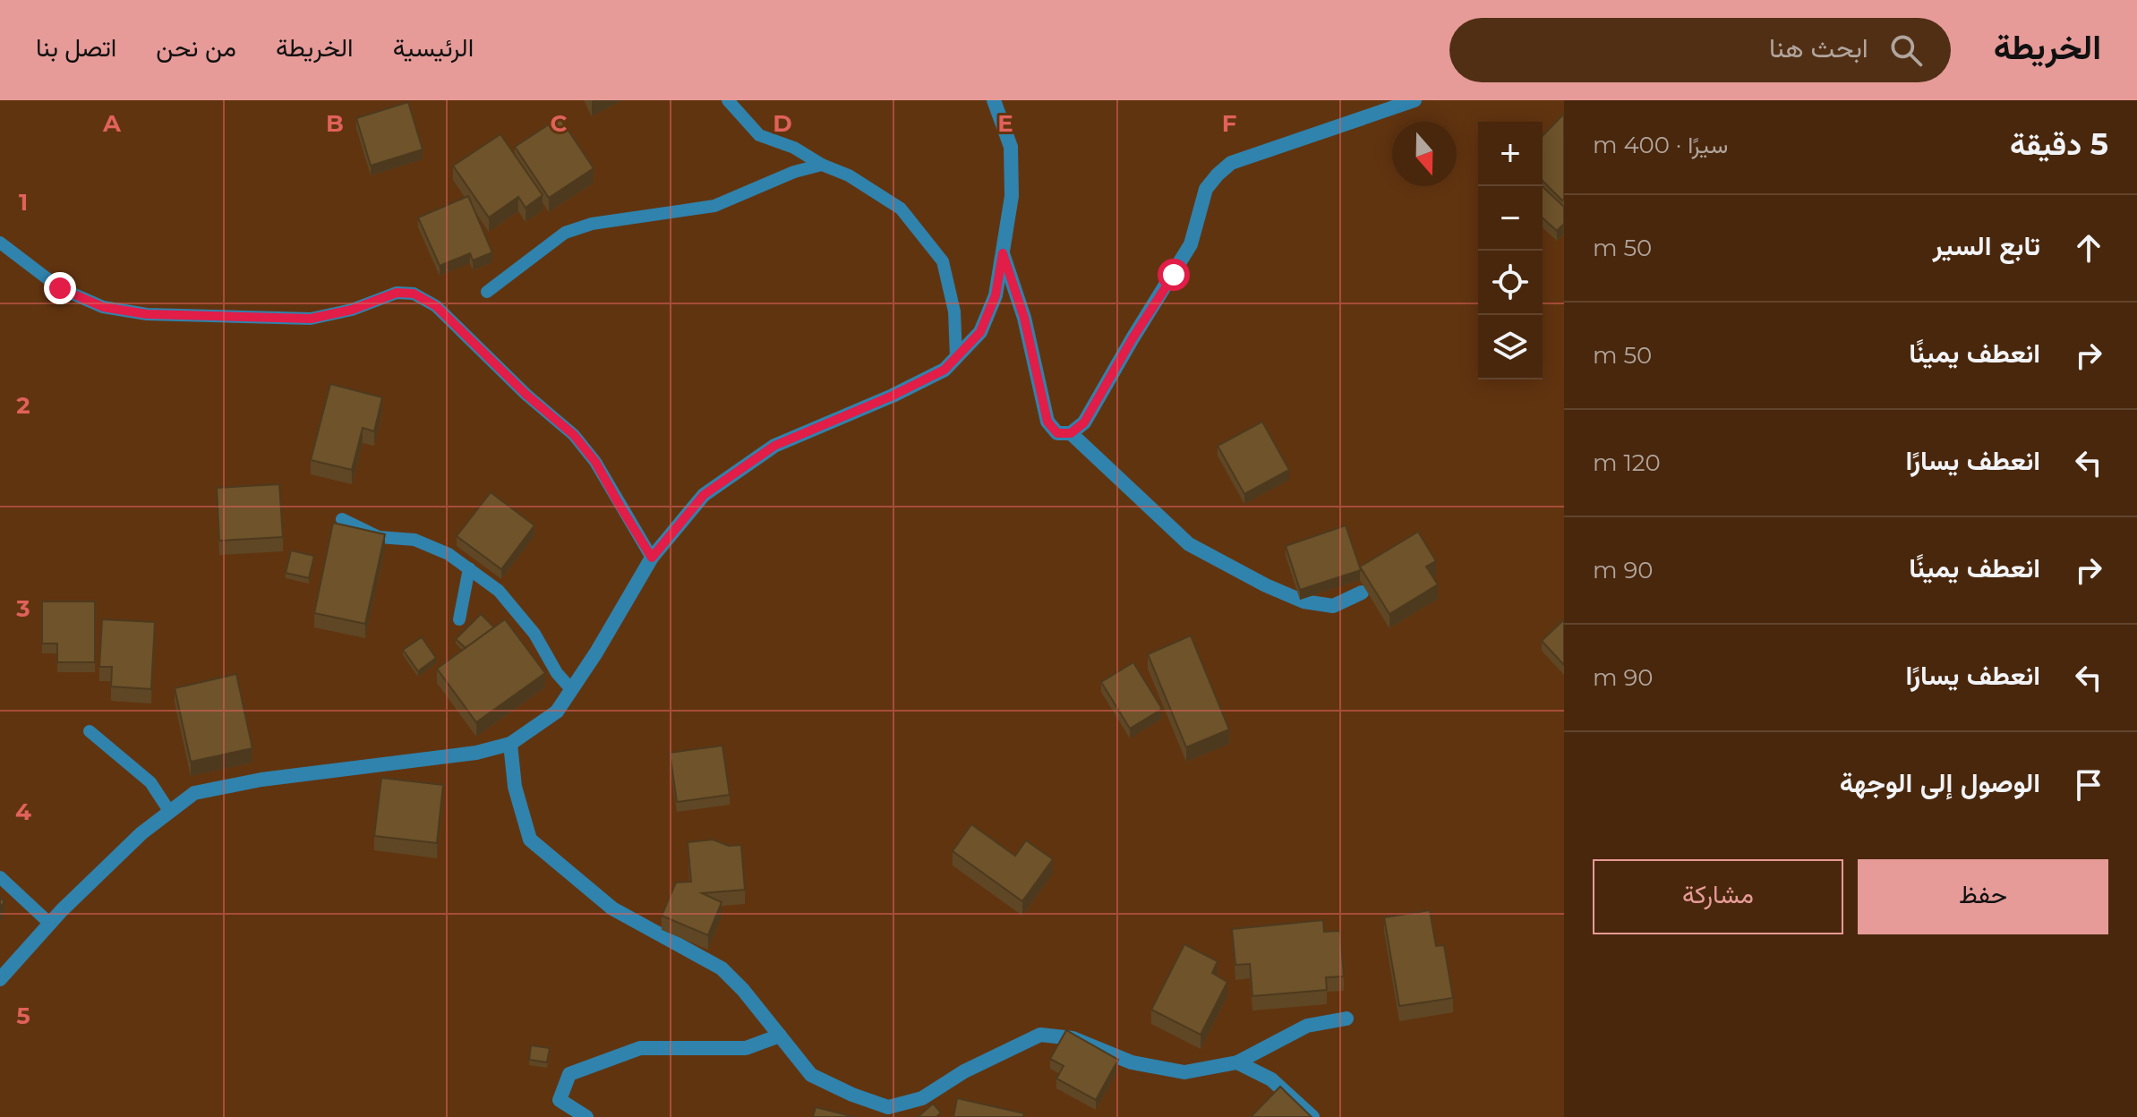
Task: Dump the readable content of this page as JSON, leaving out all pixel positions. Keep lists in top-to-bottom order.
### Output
{
  "north": "bottom",
  "page": {
    "header": "الخريطة",
    "search": "ابحث هنا",
    "nav": [
      "الرئيسية",
      "الخريطة",
      "من نحن",
      "اتصل بنا"
    ],
    "heading": ["5 دقيقة", "سيرًا · 400 m"],
    "map_buttons": ["+", "−"],
    "list": [
      ["تابع السير", "50 m"],
      ["انعطف يمينًا", "50 m"],
      ["انعطف يسارًا", "120 m"],
      ["انعطف يمينًا", "90 m"],
      ["انعطف يسارًا", "90 m"],
      "الوصول إلى الوجهة"
    ],
    "buttons": ["حفظ", "مشاركة"]
  },
  "grid": {
    "columns": [
      "A",
      "B",
      "C",
      "D",
      "E",
      "F"
    ],
    "rows": [
      "1",
      "2",
      "3",
      "4",
      "5"
    ]
  }
}
